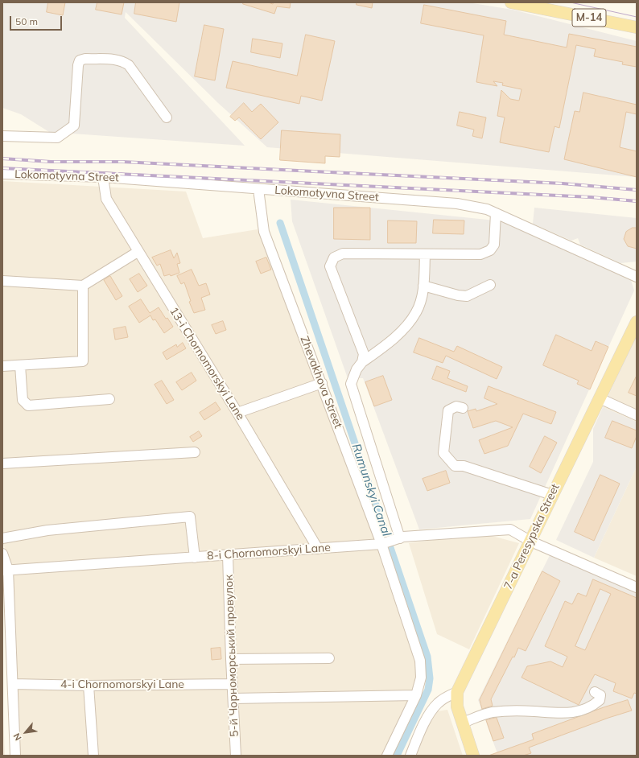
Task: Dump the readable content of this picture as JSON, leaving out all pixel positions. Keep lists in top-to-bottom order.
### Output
{
  "streets": {
    "main road": ["М-14", "7-a Peresypska Street"],
    "street": [
      "Lokomotyvna Street",
      "13-i Chornomorskyi Lane",
      "Zhevakhova Street",
      "8-i Chornomorskyi Lane",
      "5-й Чорноморський провулок",
      "4-i Chornomorskyi Lane"
    ]
  },
  "crossings": [
    ["Lokomotyvna Street", "13-i Chornomorskyi Lane"],
    ["Lokomotyvna Street", "Zhevakhova Street"],
    ["13-i Chornomorskyi Lane", "8-i Chornomorskyi Lane"],
    ["Zhevakhova Street", "8-i Chornomorskyi Lane"],
    ["7-a Peresypska Street", "8-i Chornomorskyi Lane"],
    ["8-i Chornomorskyi Lane", "5-й Чорноморський провулок"],
    ["5-й Чорноморський провулок", "4-i Chornomorskyi Lane"]
  ],
  "water": ["Rumunskyi Canal"],
  "scale_bar": "50 m",
  "north": "bottom left"
}
